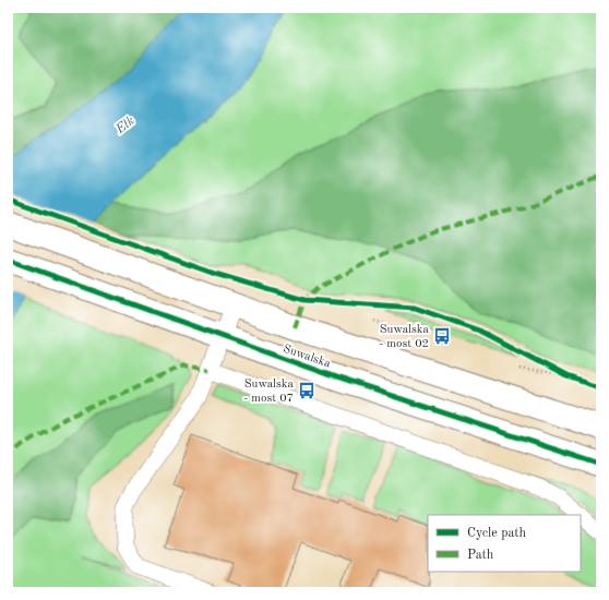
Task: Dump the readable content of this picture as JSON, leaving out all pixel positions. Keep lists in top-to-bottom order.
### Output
{
  "streets": {
    "street": ["Suwalska"]
  },
  "water": ["Ełk"],
  "places": {
    "bus stop": ["Suwalska - most 02", "Suwalska - most 07"]
  },
  "legend": ["Cycle path", "Path"]
}
